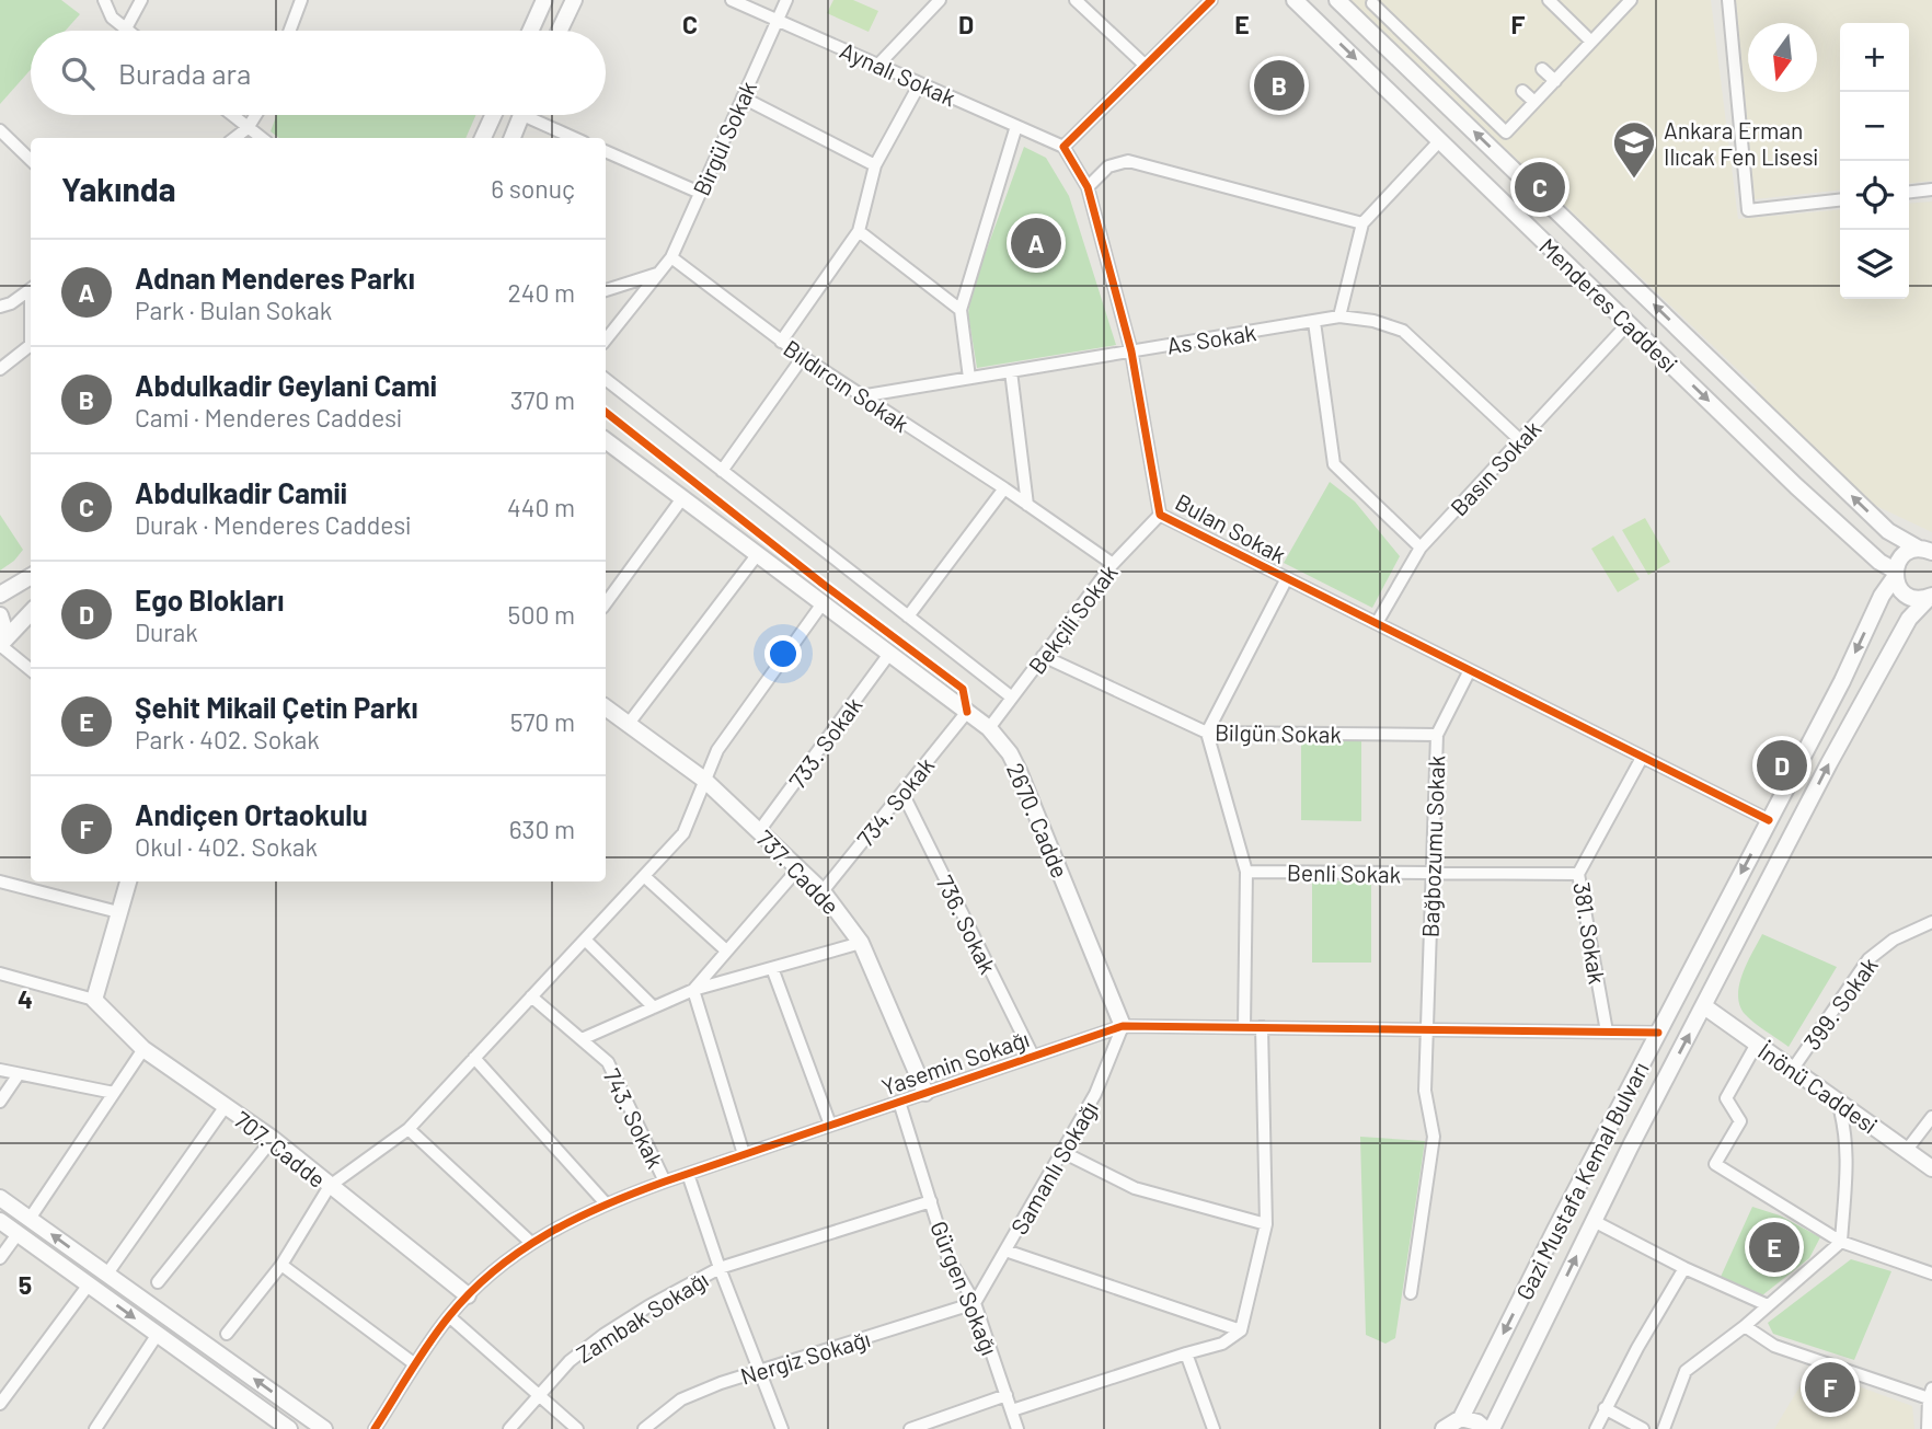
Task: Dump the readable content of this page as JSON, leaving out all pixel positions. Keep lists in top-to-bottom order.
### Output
{
  "streets": {
    "main road": [
      "Menderes Caddesi",
      "2670. Cadde",
      "737. Cadde",
      "İnönü Caddesi",
      "707. Cadde",
      "Gazi Mustafa Kemal Bulvarı"
    ],
    "street": [
      "Aynalı Sokak",
      "Birgül Sokak",
      "As Sokak",
      "Bıldırcın Sokak",
      "Basın Sokak",
      "Bulan Sokak",
      "Bekçili Sokak",
      "Bilgün Sokak",
      "733. Sokak",
      "734. Sokak",
      "Bağbozumu Sokak",
      "Benli Sokak",
      "736. Sokak",
      "381. Sokak",
      "399. Sokak",
      "Yasemin Sokağı",
      "743. Sokak",
      "Samanlı Sokağı",
      "Gürgen Sokağı",
      "Zambak Sokağı",
      "Nergiz Sokağı"
    ]
  },
  "crossings": [
    ["Aynalı Sokak", "Birgül Sokak"],
    ["Aynalı Sokak", "Bulan Sokak"],
    ["Birgül Sokak", "Bıldırcın Sokak"],
    ["Menderes Caddesi", "Basın Sokak"],
    ["Menderes Caddesi", "Gazi Mustafa Kemal Bulvarı"],
    ["As Sokak", "Bıldırcın Sokak"],
    ["As Sokak", "Basın Sokak"],
    ["As Sokak", "Bulan Sokak"],
    ["Bıldırcın Sokak", "Bekçili Sokak"],
    ["Basın Sokak", "Bulan Sokak"],
    ["Bulan Sokak", "Bekçili Sokak"],
    ["Bulan Sokak", "Bağbozumu Sokak"],
    ["Bulan Sokak", "381. Sokak"],
    ["Bulan Sokak", "Gazi Mustafa Kemal Bulvarı"],
    ["Bekçili Sokak", "Bilgün Sokak"],
    ["Bekçili Sokak", "2670. Cadde"],
    ["Bilgün Sokak", "Bağbozumu Sokak"],
    ["733. Sokak", "2670. Cadde"],
    ["733. Sokak", "737. Cadde"],
    ["734. Sokak", "2670. Cadde"],
    ["734. Sokak", "737. Cadde"],
    ["734. Sokak", "736. Sokak"],
    ["2670. Cadde", "Yasemin Sokağı"],
    ["2670. Cadde", "Samanlı Sokağı"],
    ["Bağbozumu Sokak", "Benli Sokak"],
    ["Bağbozumu Sokak", "Yasemin Sokağı"],
    ["737. Cadde", "Yasemin Sokağı"],
    ["Benli Sokak", "381. Sokak"],
    ["736. Sokak", "Yasemin Sokağı"],
    ["381. Sokak", "Yasemin Sokağı"],
    ["399. Sokak", "İnönü Caddesi"],
    ["Yasemin Sokağı", "743. Sokak"],
    ["Yasemin Sokağı", "707. Cadde"],
    ["Yasemin Sokağı", "Samanlı Sokağı"],
    ["Yasemin Sokağı", "Gazi Mustafa Kemal Bulvarı"],
    ["Yasemin Sokağı", "Gürgen Sokağı"],
    ["İnönü Caddesi", "Gazi Mustafa Kemal Bulvarı"],
    ["Samanlı Sokağı", "Gürgen Sokağı"],
    ["Samanlı Sokağı", "Nergiz Sokağı"],
    ["Gürgen Sokağı", "Zambak Sokağı"],
    ["Gürgen Sokağı", "Nergiz Sokağı"]
  ],
  "places": {
    "school or university": ["Ankara Erman Ilıcak Fen Lisesi"]
  },
  "north": "bottom",
  "page": {
    "map_buttons": ["+", "−"],
    "search": "Burada ara",
    "pins": [
      "B",
      "C",
      "A",
      "D",
      "E",
      "F"
    ],
    "heading": ["Yakında", "6 sonuç"],
    "list": [
      {
        "mark": "A",
        "name": "Adnan Menderes Parkı",
        "note": "Park · Bulan Sokak",
        "value": "240 m"
      },
      {
        "mark": "B",
        "name": "Abdulkadir Geylani Cami",
        "note": "Cami · Menderes Caddesi",
        "value": "370 m"
      },
      {
        "mark": "C",
        "name": "Abdulkadir Camii",
        "note": "Durak · Menderes Caddesi",
        "value": "440 m"
      },
      {
        "mark": "D",
        "name": "Ego Blokları",
        "note": "Durak",
        "value": "500 m"
      },
      {
        "mark": "E",
        "name": "Şehit Mikail Çetin Parkı",
        "note": "Park · 402. Sokak",
        "value": "570 m"
      },
      {
        "mark": "F",
        "name": "Andiçen Ortaokulu",
        "note": "Okul · 402. Sokak",
        "value": "630 m"
      }
    ]
  },
  "grid": {
    "columns": [
      "C",
      "D",
      "E",
      "F"
    ],
    "rows": ["4", "5"]
  }
}
